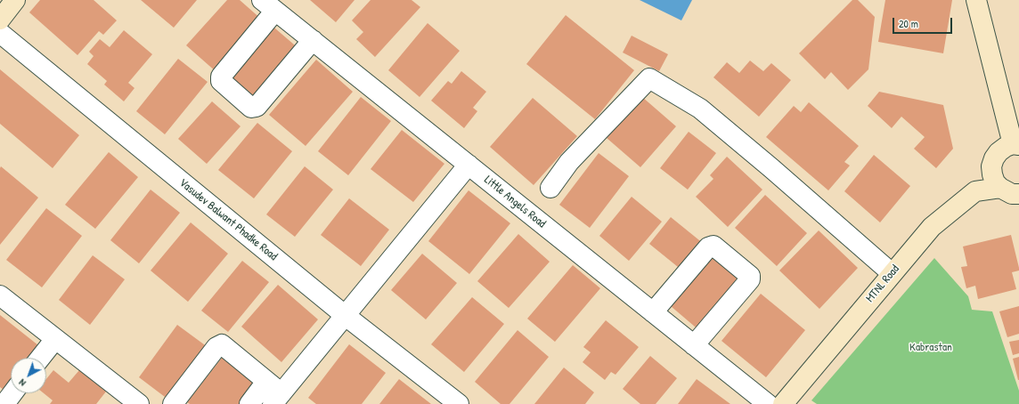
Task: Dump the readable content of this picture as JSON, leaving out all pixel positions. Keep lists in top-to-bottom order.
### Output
{
  "streets": {
    "street": ["Little Angels Road", "Vasudev Balwant Phadke Road", "MTNL Road"]
  },
  "parks": ["Kabrastan"],
  "scale_bar": "20 m",
  "north": "bottom left"
}
